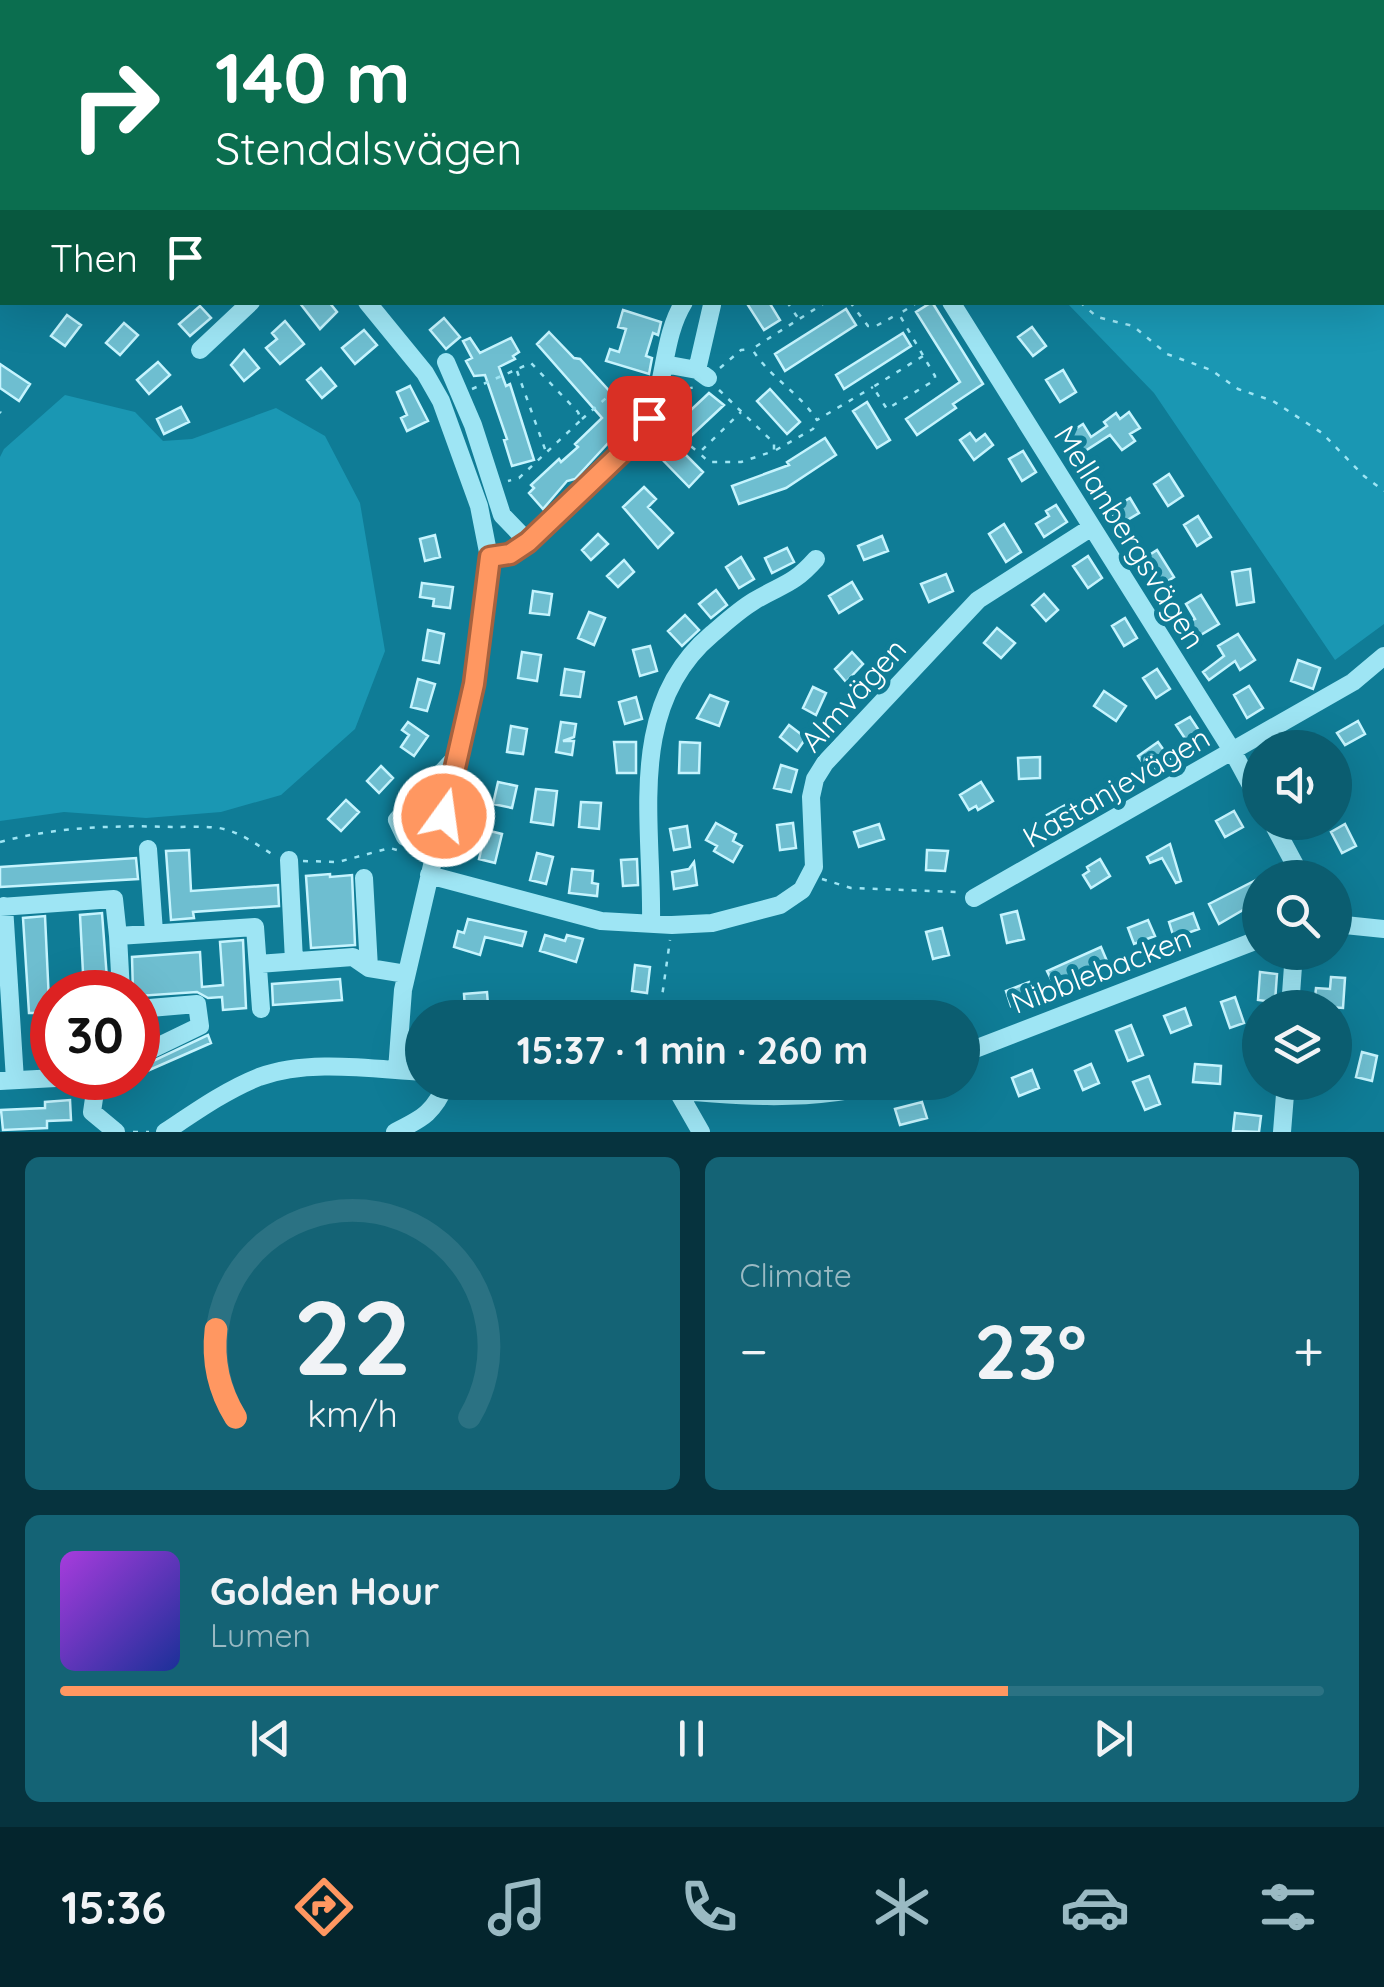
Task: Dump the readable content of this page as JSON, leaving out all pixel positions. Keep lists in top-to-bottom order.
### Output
{
  "streets": {
    "street": [
      "Mellanbergsvägen",
      "Almvägen",
      "Kastanjevägen",
      "Nibblebacken"
    ]
  },
  "crossings": [
    ["Mellanbergsvägen", "Almvägen"],
    ["Mellanbergsvägen", "Kastanjevägen"]
  ],
  "page": {
    "turn": ["140 m", "Stendalsvägen"],
    "then": "Then",
    "limit": "30",
    "trip": "15:37 · 1 min · 260 m",
    "tile": "Climate",
    "heat": ["−", "23°", "+"],
    "song": ["Golden Hour", "Lumen"],
    "tabs": "15:36",
    "gauge": ["22", "km/h"]
  }
}
